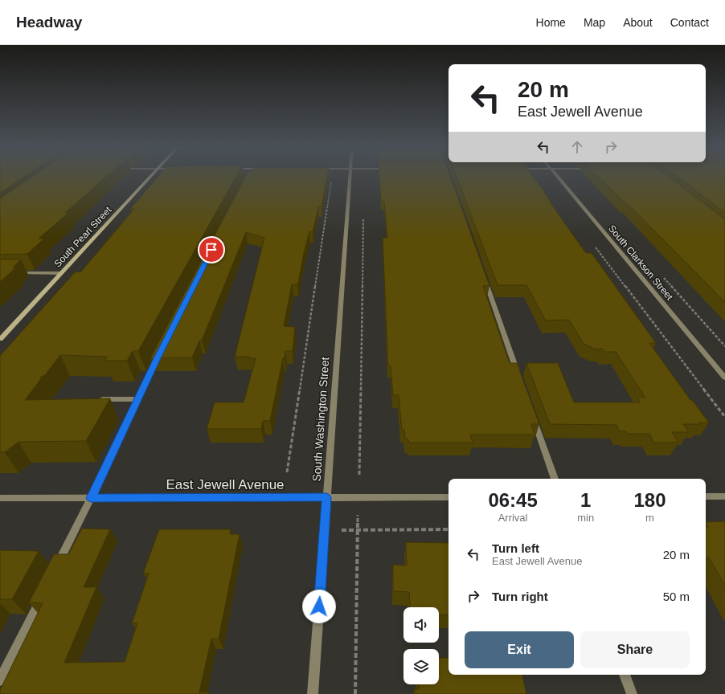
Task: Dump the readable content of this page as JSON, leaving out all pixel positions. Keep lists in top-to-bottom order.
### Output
{
  "streets": {
    "street": [
      "South Pearl Street",
      "South Clarkson Street",
      "South Washington Street",
      "East Jewell Avenue"
    ]
  },
  "crossings": [
    ["South Washington Street", "East Jewell Avenue"]
  ],
  "page": {
    "header": "Headway",
    "nav": [
      "Home",
      "Map",
      "About",
      "Contact"
    ],
    "turn": ["20 m", "East Jewell Avenue"],
    "eta": [
      "06:45",
      "Arrival",
      "1",
      "min",
      "180",
      "m"
    ],
    "list": [
      {
        "name": "Turn left",
        "note": "East Jewell Avenue",
        "value": "20 m"
      },
      {
        "name": "Turn right",
        "value": "50 m"
      }
    ],
    "buttons": ["Exit", "Share"]
  }
}
